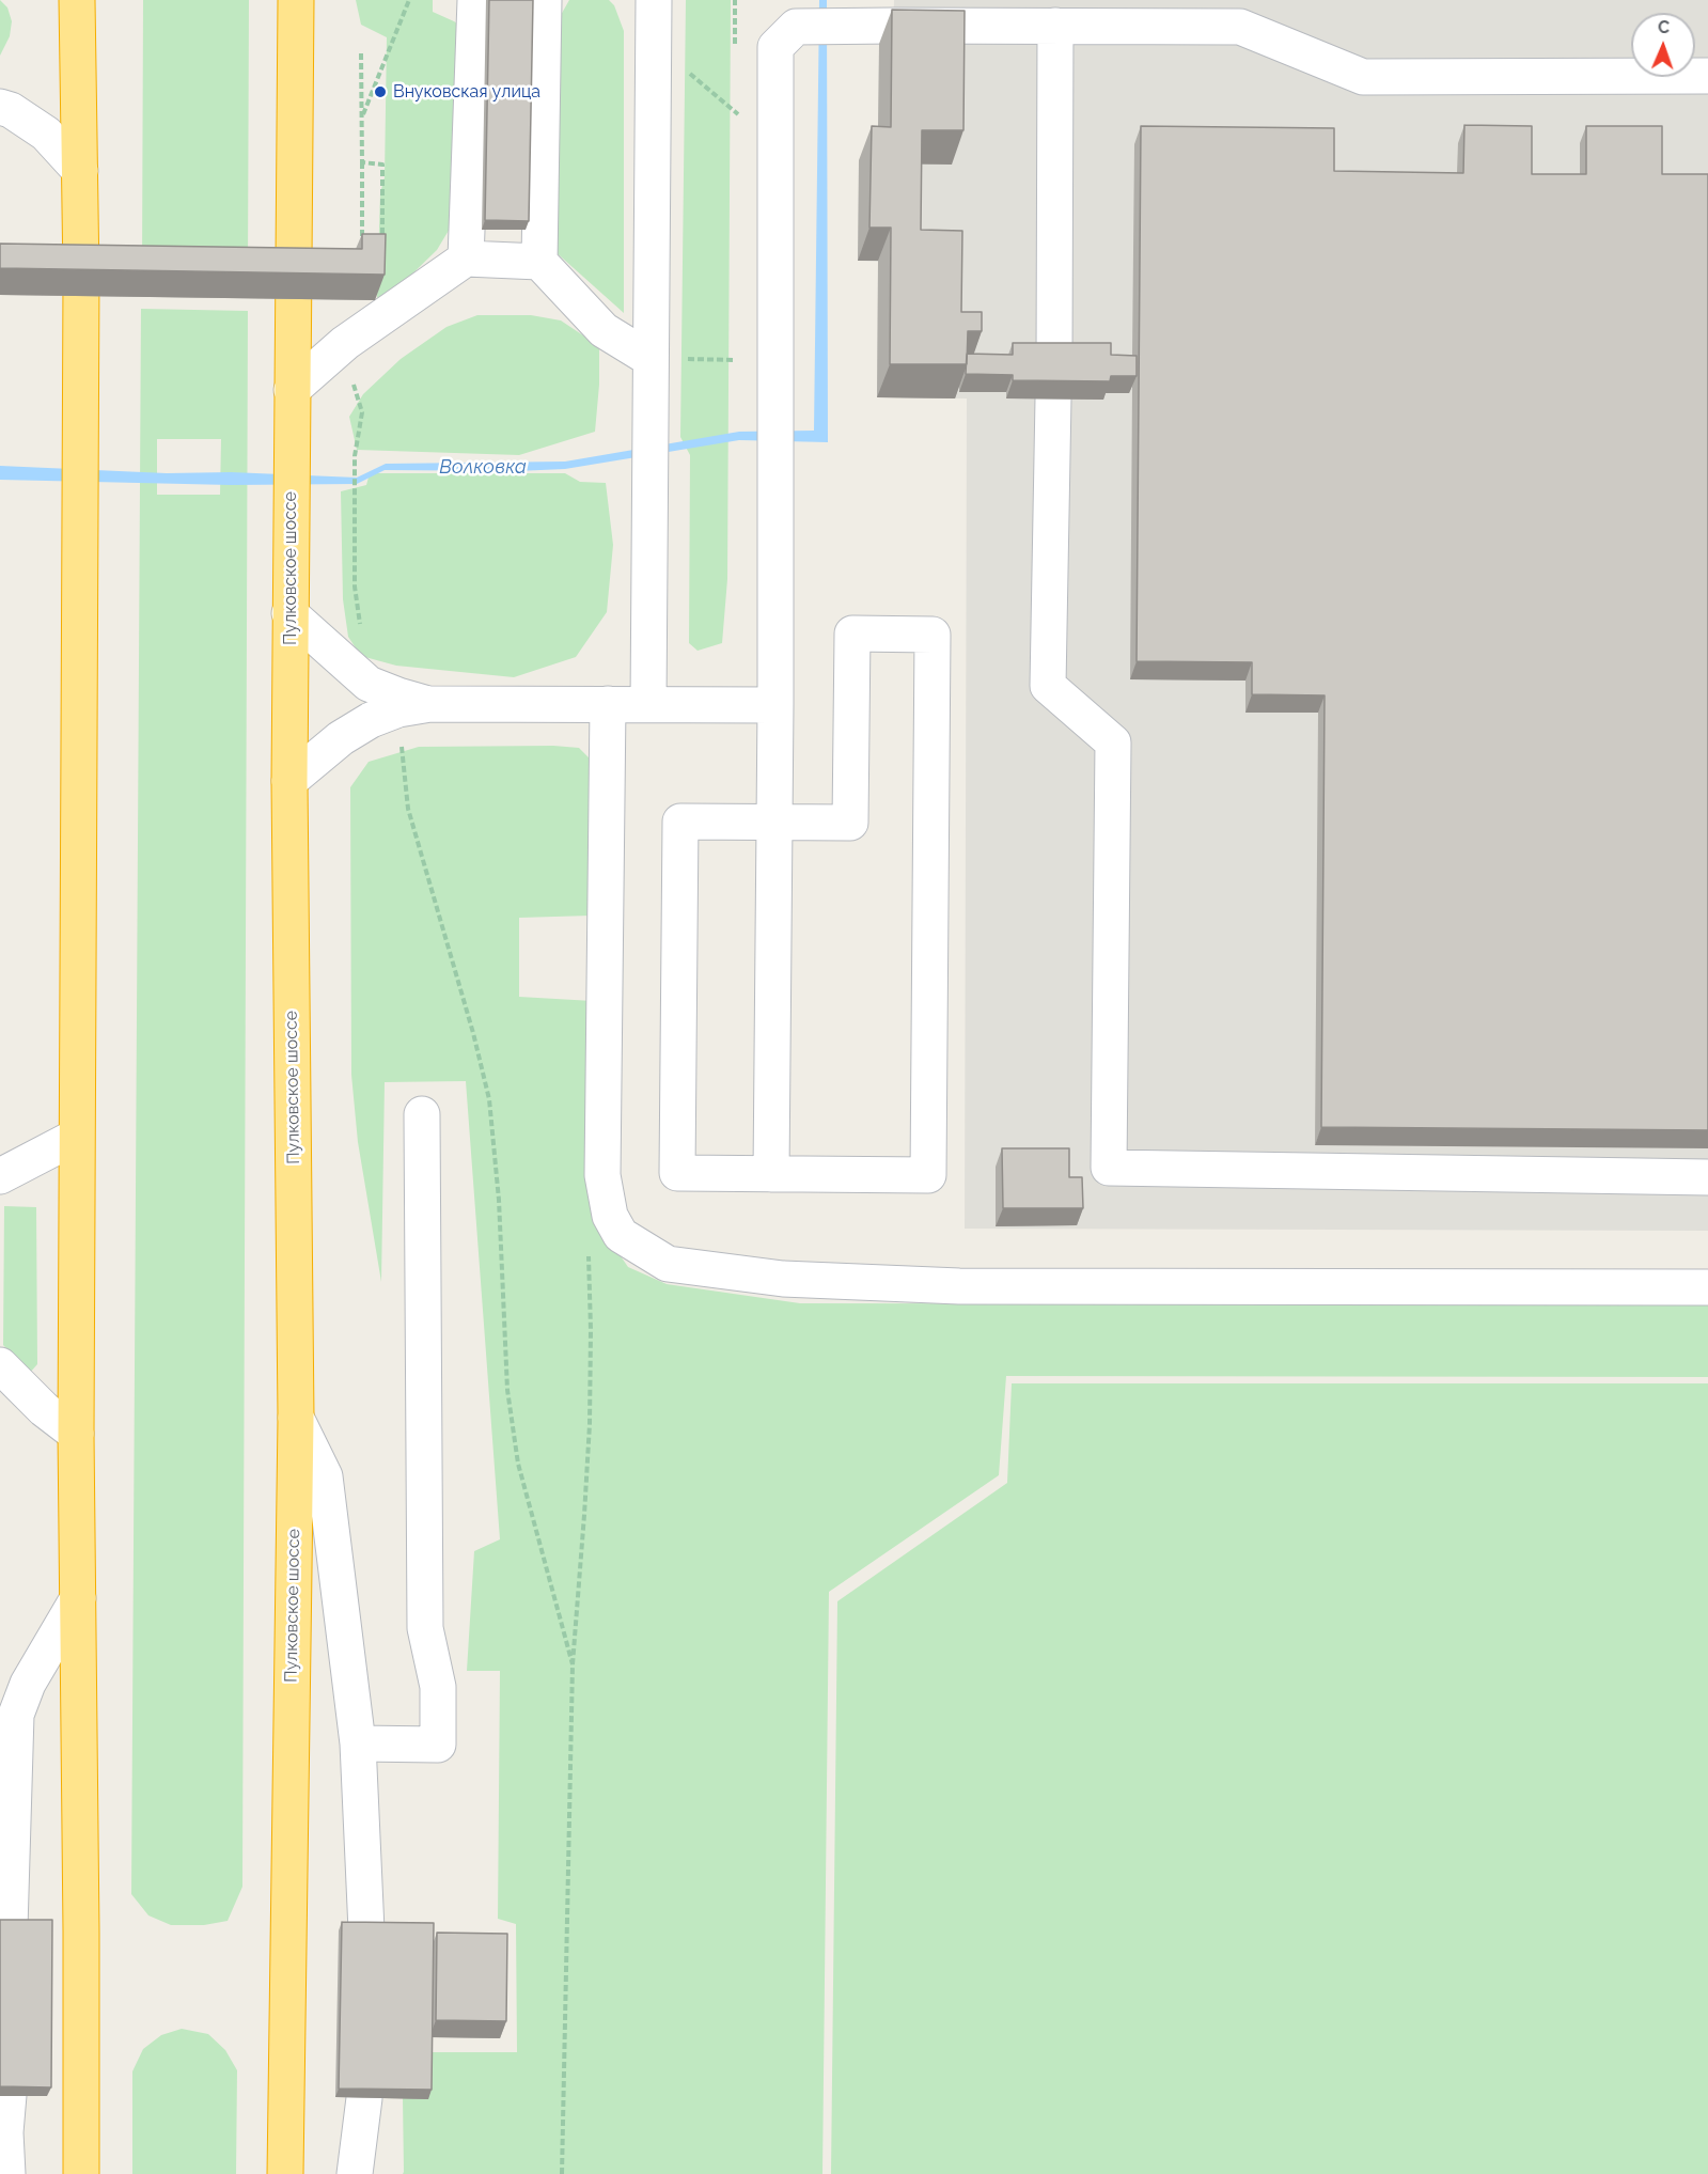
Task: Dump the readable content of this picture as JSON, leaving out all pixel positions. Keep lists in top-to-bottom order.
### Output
{
  "streets": {
    "highway": ["Пулковское шоссе"]
  },
  "water": ["Волковка"],
  "places": ["Внуковская улица"],
  "north": "top"
}
